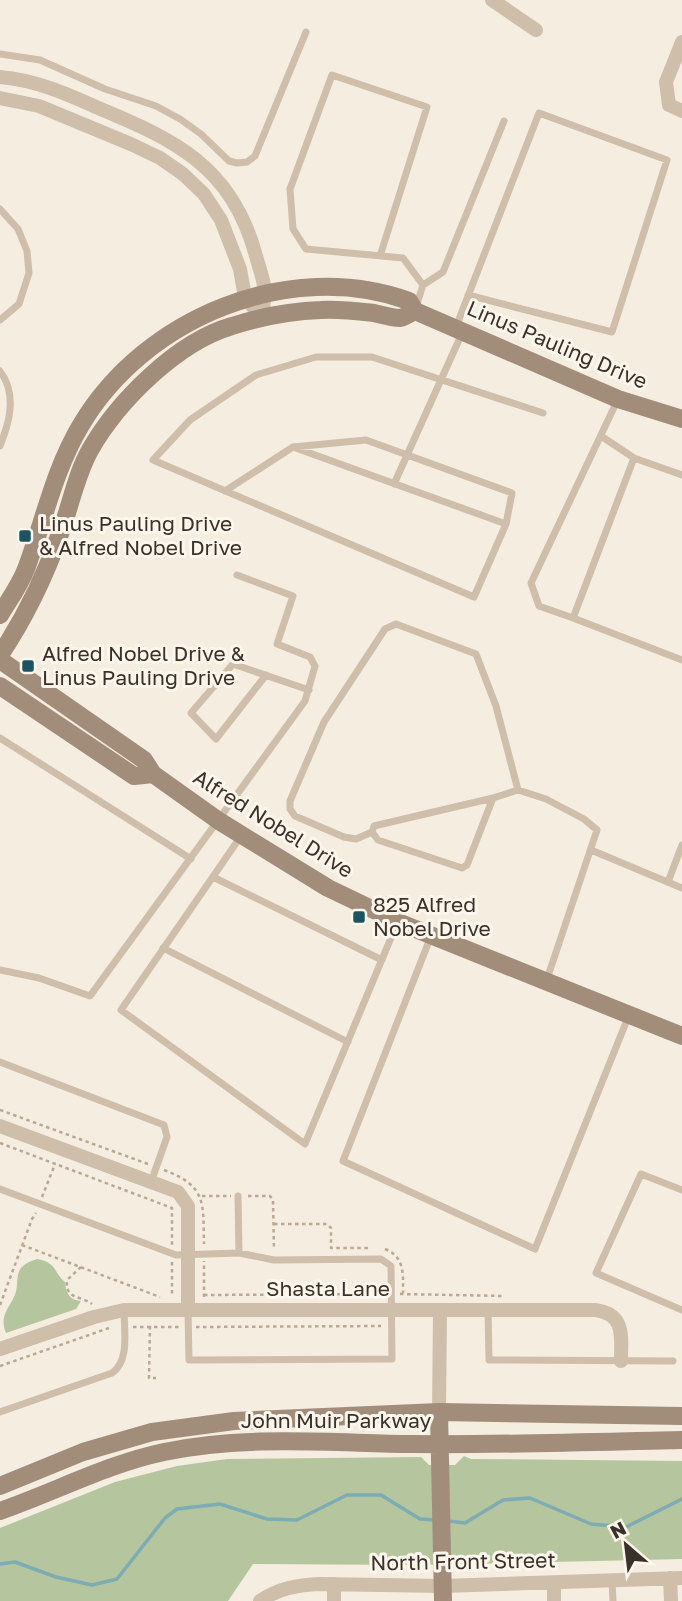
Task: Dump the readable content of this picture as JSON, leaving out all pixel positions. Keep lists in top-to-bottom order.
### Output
{
  "streets": {
    "street": [
      "Linus Pauling Drive",
      "Alfred Nobel Drive",
      "Shasta Lane",
      "John Muir Parkway",
      "North Front Street"
    ]
  },
  "crossings": [
    ["Linus Pauling Drive", "Alfred Nobel Drive"]
  ],
  "places": {
    "transit": ["Linus Pauling Drive & Alfred Nobel Drive", "Alfred Nobel Drive & Linus Pauling Drive", "825 Alfred Nobel Drive"]
  },
  "north": "top left"
}
